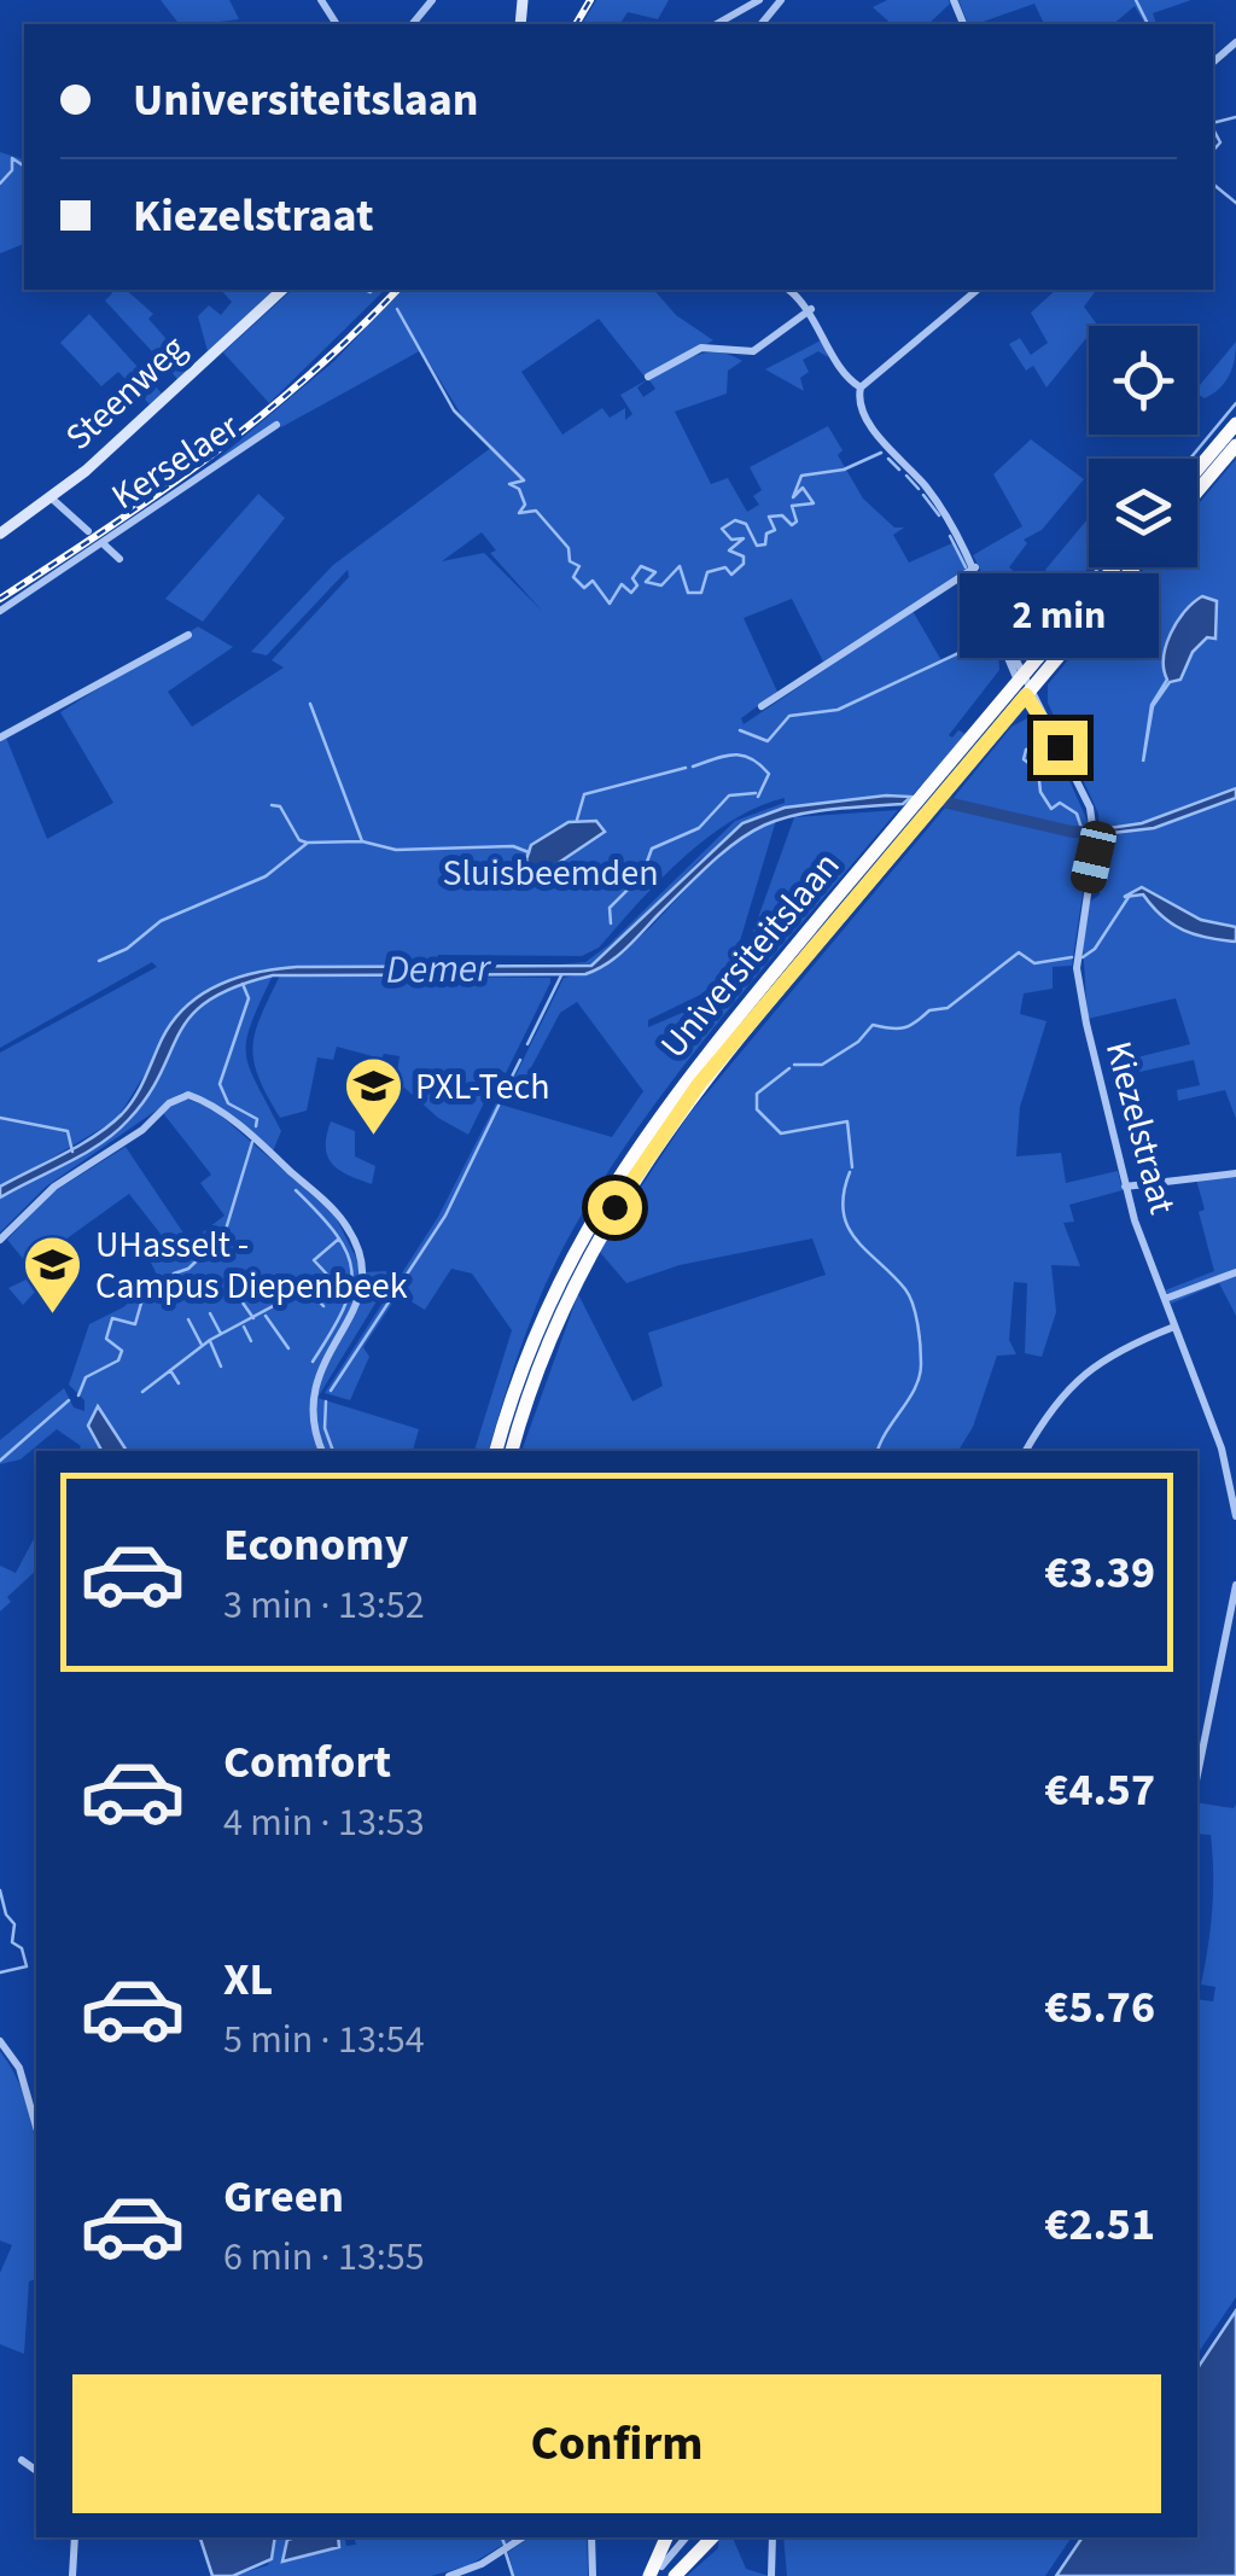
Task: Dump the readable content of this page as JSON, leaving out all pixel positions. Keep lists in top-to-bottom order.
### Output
{
  "streets": {
    "highway": ["Universiteitslaan"],
    "main road": ["Steenweg"],
    "street": ["Kerselaer", "Kiezelstraat"]
  },
  "crossings": [
    ["Steenweg", "Kerselaer"],
    ["Universiteitslaan", "Kiezelstraat"]
  ],
  "water": ["Demer"],
  "parks": ["Sluisbeemden"],
  "places": {
    "school or university": ["PXL-Tech", "UHasselt - Campus Diepenbeek"]
  },
  "page": {
    "banner": ["Universiteitslaan", "Kiezelstraat"],
    "bubble": "2 min",
    "list": [
      {
        "name": "Economy",
        "note": "3 min · 13:52",
        "value": "€3.39"
      },
      {
        "name": "Comfort",
        "note": "4 min · 13:53",
        "value": "€4.57"
      },
      {
        "name": "XL",
        "note": "5 min · 13:54",
        "value": "€5.76"
      },
      {
        "name": "Green",
        "note": "6 min · 13:55",
        "value": "€2.51"
      }
    ],
    "buttons": "Confirm"
  }
}
